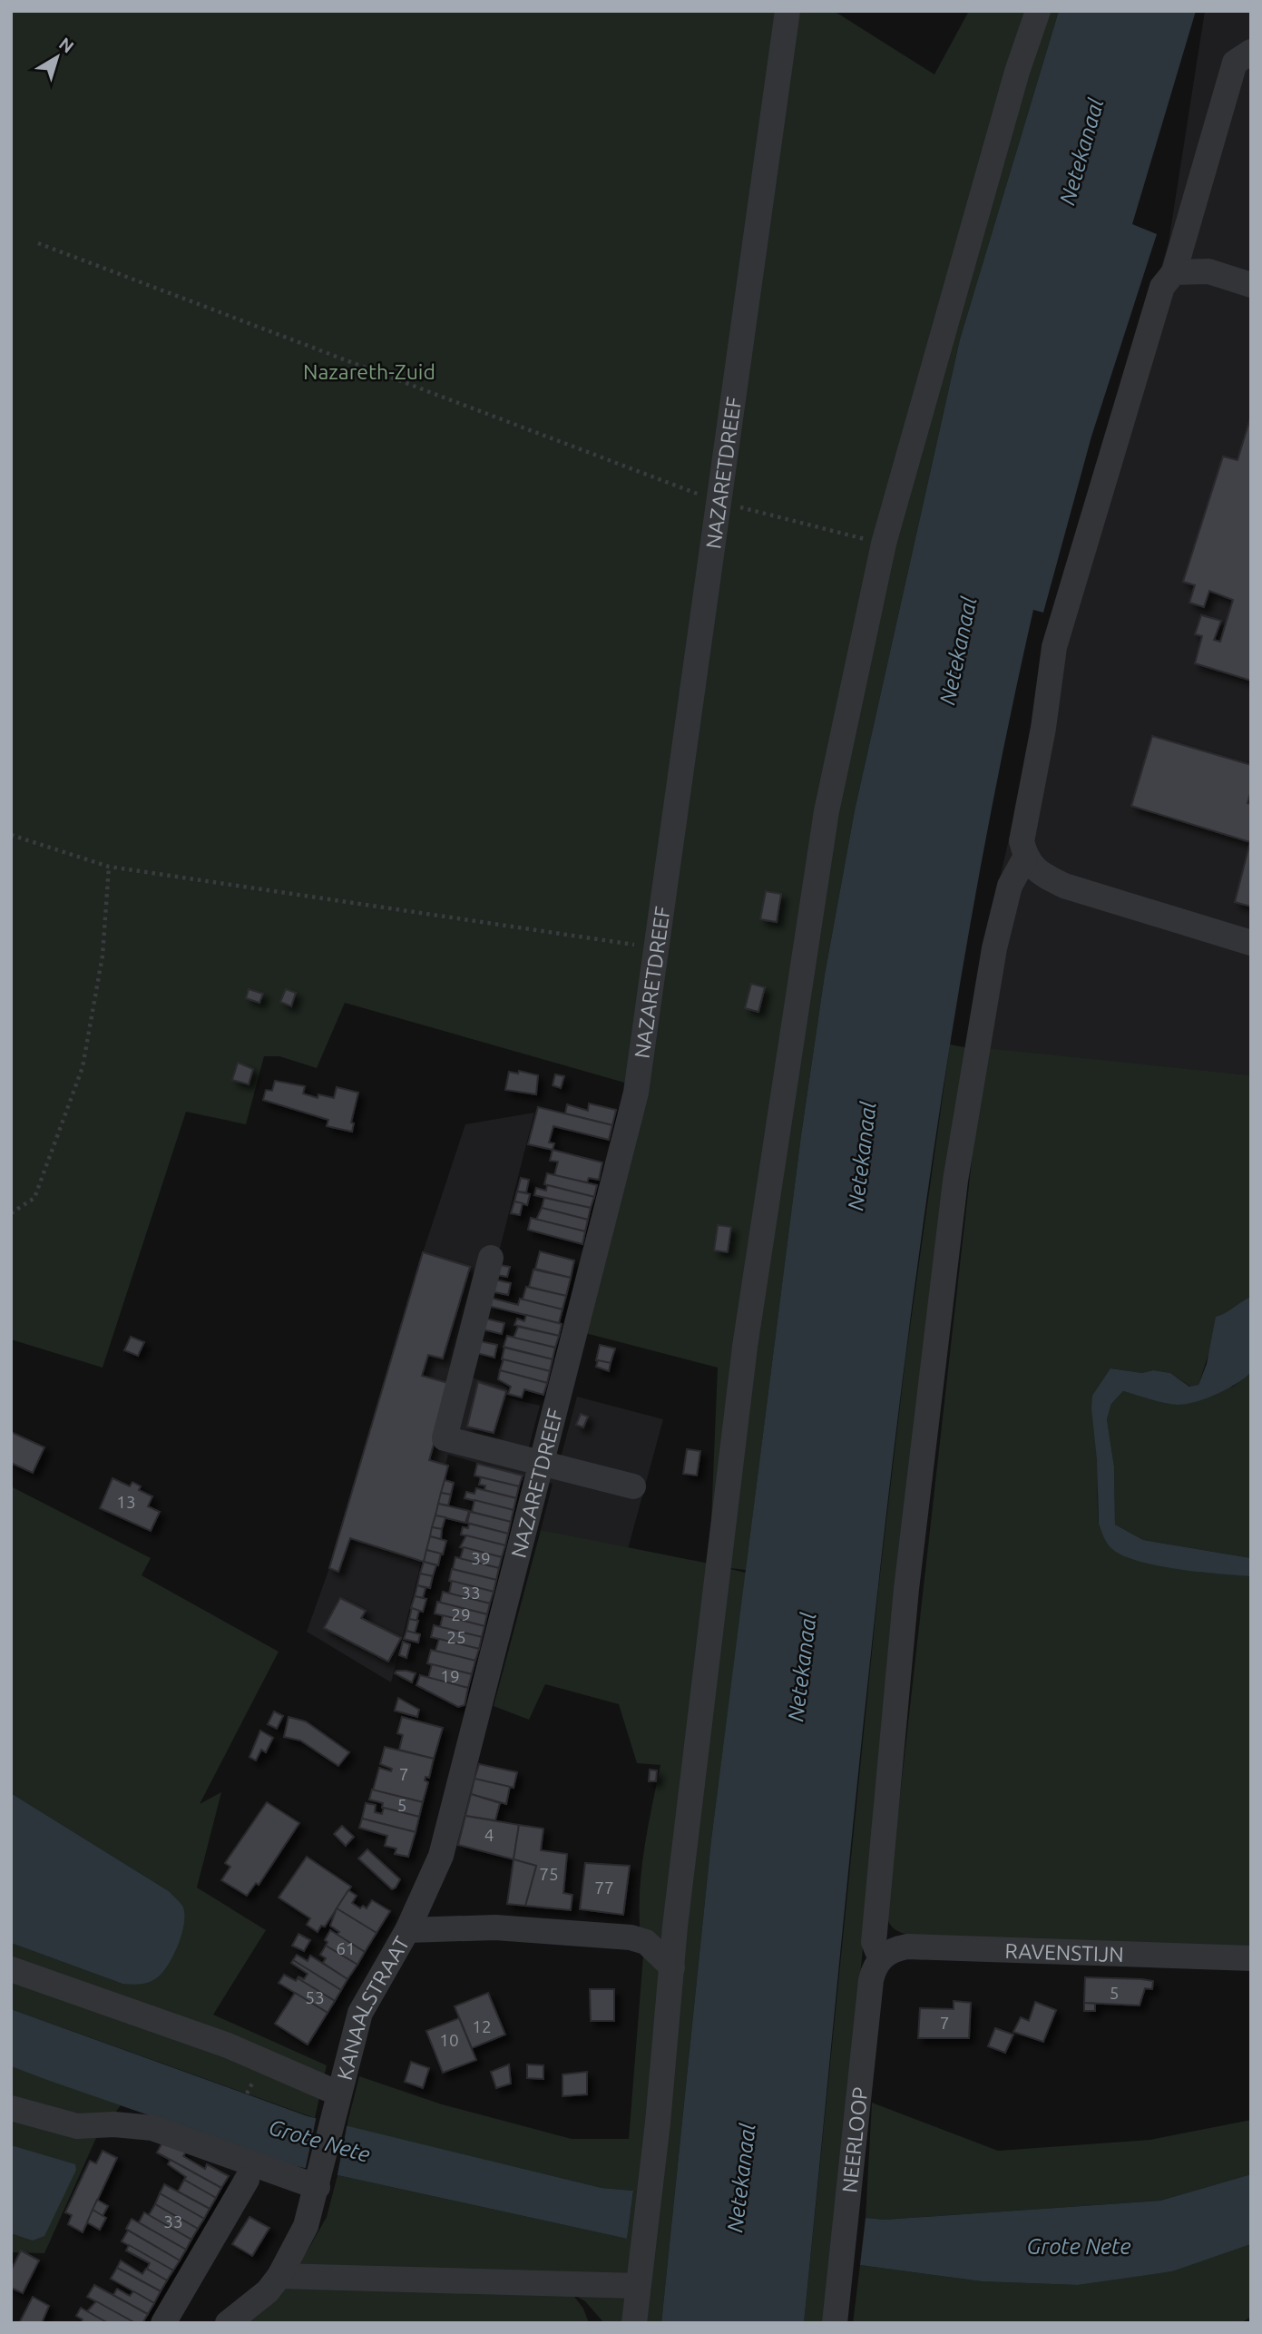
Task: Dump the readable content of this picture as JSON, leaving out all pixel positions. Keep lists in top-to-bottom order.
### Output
{
  "streets": {
    "street": [
      "NAZARETDREEF",
      "RAVENSTIJN",
      "KANAALSTRAAT",
      "NEERLOOP"
    ]
  },
  "crossings": [
    ["NAZARETDREEF", "KANAALSTRAAT"],
    ["RAVENSTIJN", "NEERLOOP"]
  ],
  "water": ["Netekanaal", "Grote Nete"],
  "parks": ["Nazareth-Zuid"],
  "house_numbers": [
    "13",
    "39",
    "33",
    "29",
    "25",
    "19",
    "7",
    "5",
    "4",
    "75",
    "77",
    "61",
    "5",
    "53",
    "7",
    "12",
    "10",
    "33"
  ],
  "north": "top right"
}
